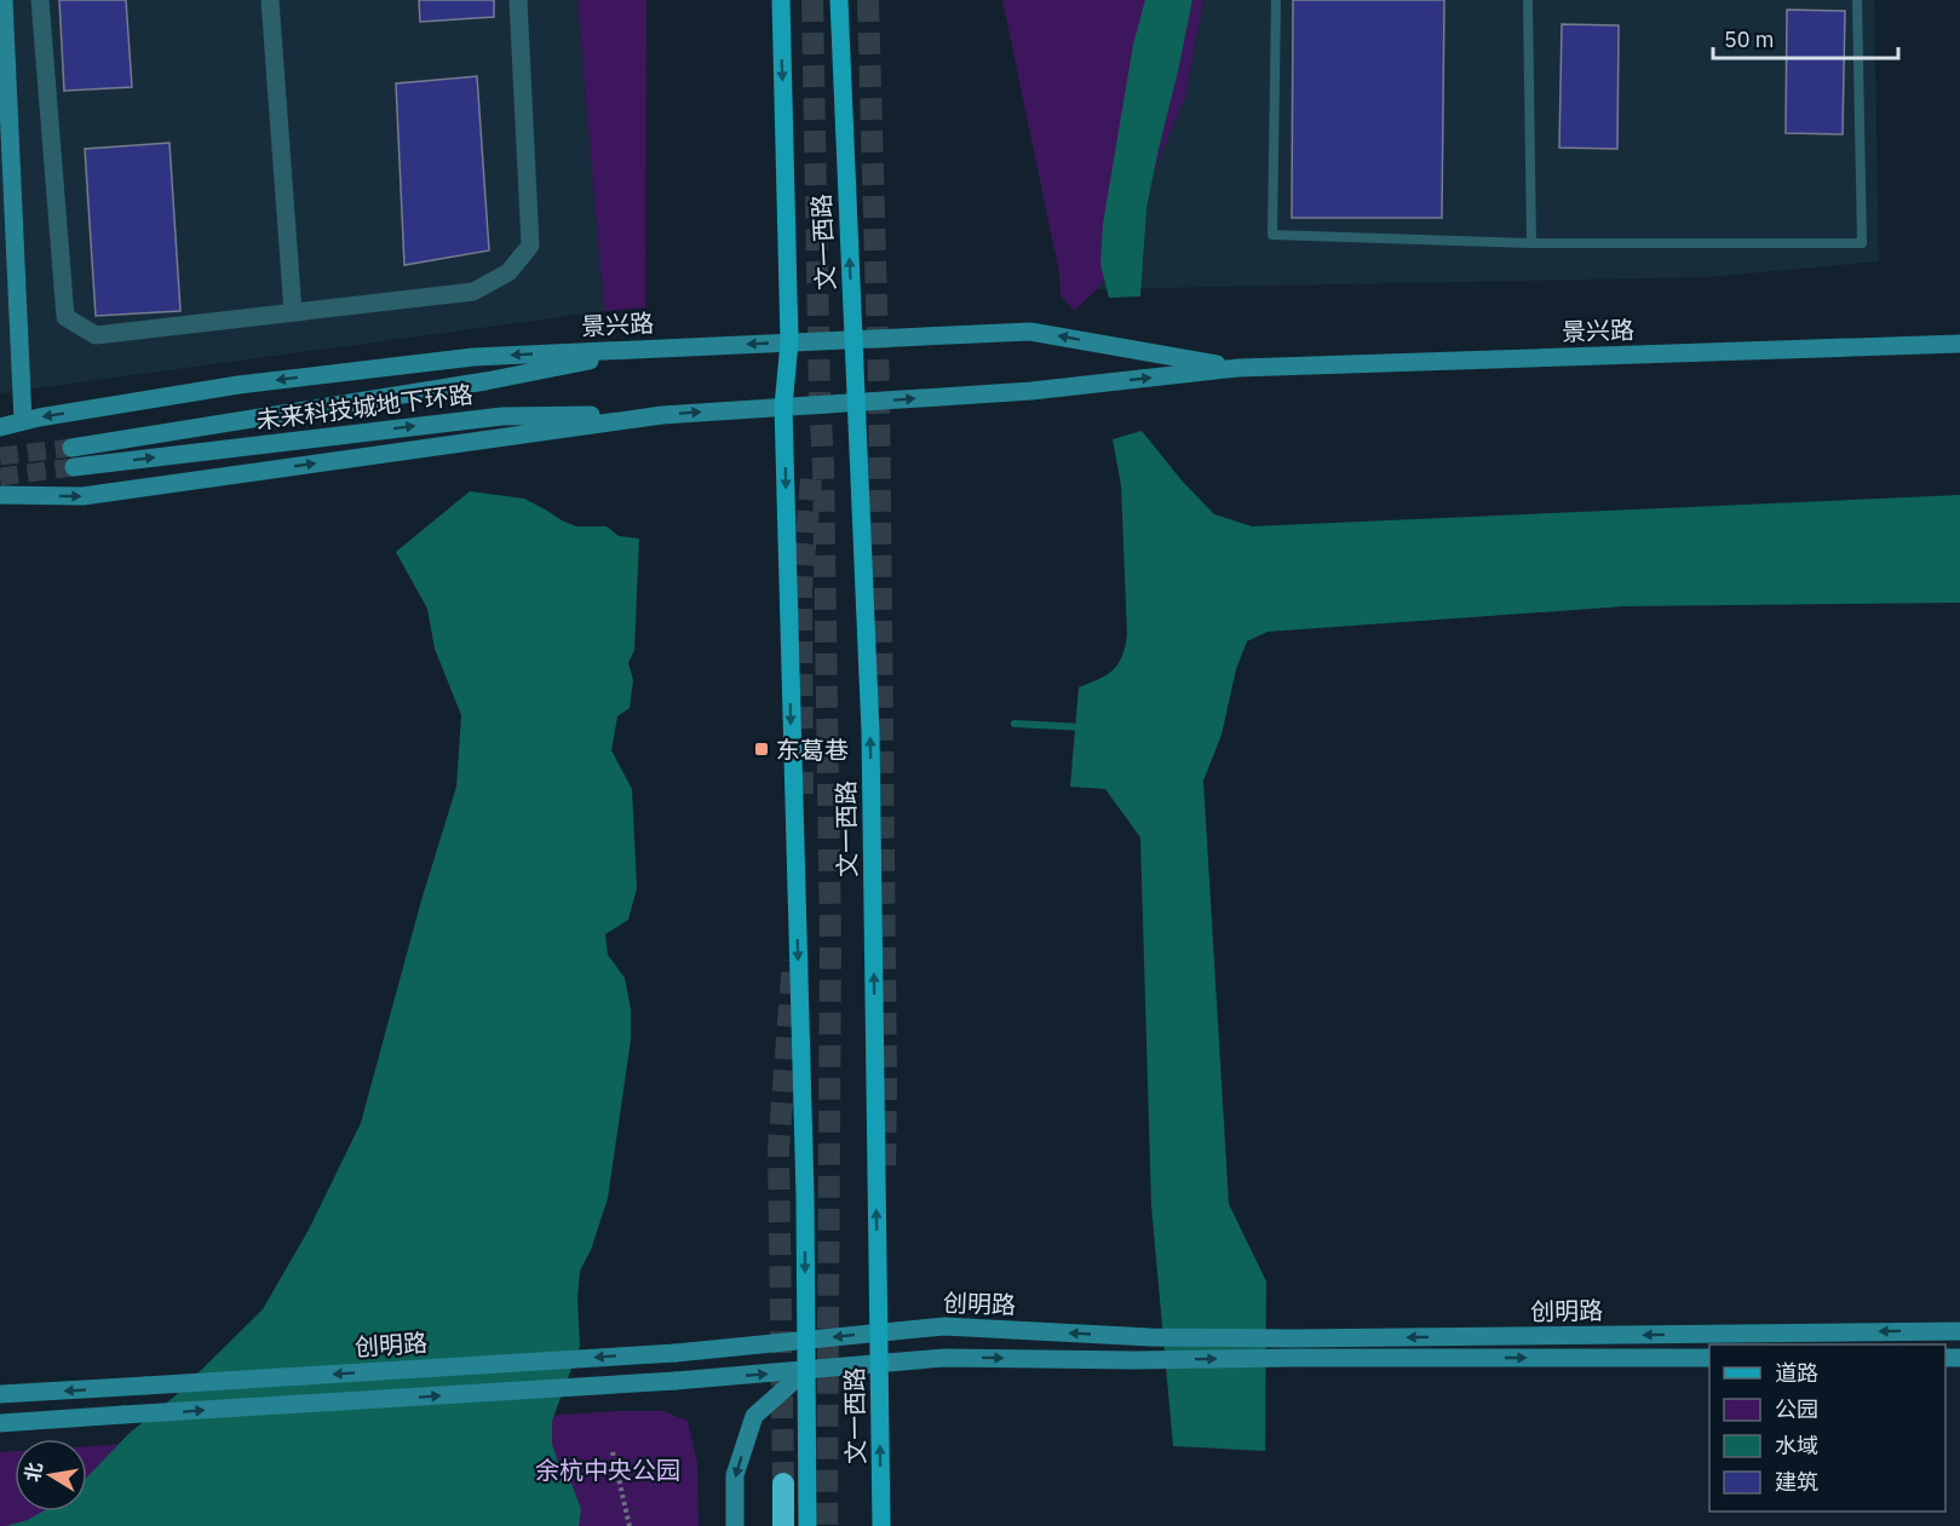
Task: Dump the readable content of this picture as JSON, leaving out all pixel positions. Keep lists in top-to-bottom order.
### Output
{
  "streets": {
    "main road": ["文一西路"],
    "street": ["景兴路", "未来科技城地下环路", "创明路"]
  },
  "crossings": [
    ["文一西路", "景兴路"],
    ["文一西路", "创明路"],
    ["景兴路", "未来科技城地下环路"]
  ],
  "parks": ["余杭中央公园"],
  "places": {
    "transit": ["东葛巷"]
  },
  "legend": [
    "道路",
    "公园",
    "水域",
    "建筑"
  ],
  "scale_bar": "50 m",
  "north": "left"
}
